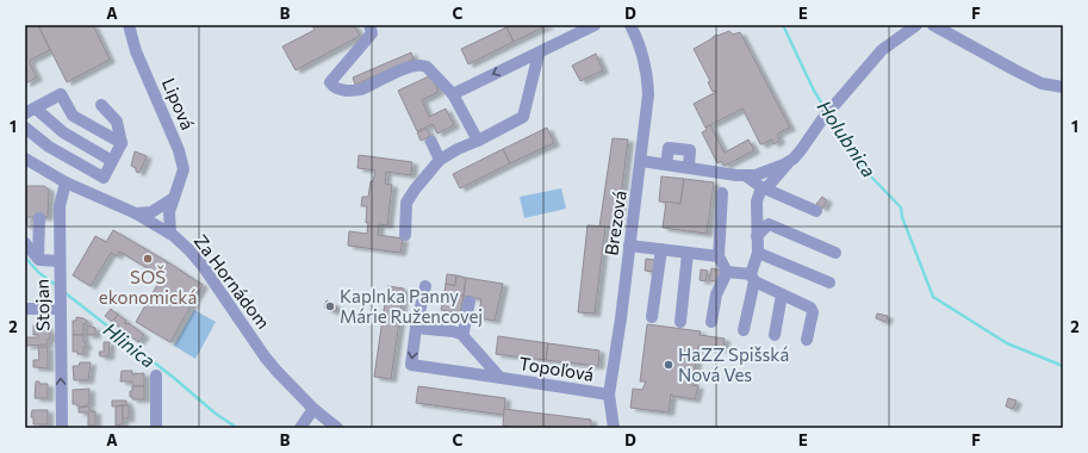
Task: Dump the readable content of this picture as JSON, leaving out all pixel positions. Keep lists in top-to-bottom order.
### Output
{
  "streets": {
    "street": [
      "Lipová",
      "Brezová",
      "Za Hornádom",
      "Stojan",
      "Topoľová"
    ]
  },
  "crossings": [
    ["Lipová", "Za Hornádom"],
    ["Brezová", "Topoľová"],
    ["Za Hornádom", "Stojan"]
  ],
  "water": ["Holubnica", "Hlinica"],
  "places": ["SOŠ ekonomická", "Kaplnka Panny Márie Ružencovej", "HaZZ Spišská Nová Ves"],
  "grid": {
    "columns": [
      "A",
      "B",
      "C",
      "D",
      "E",
      "F"
    ],
    "rows": ["1", "2"]
  }
}
